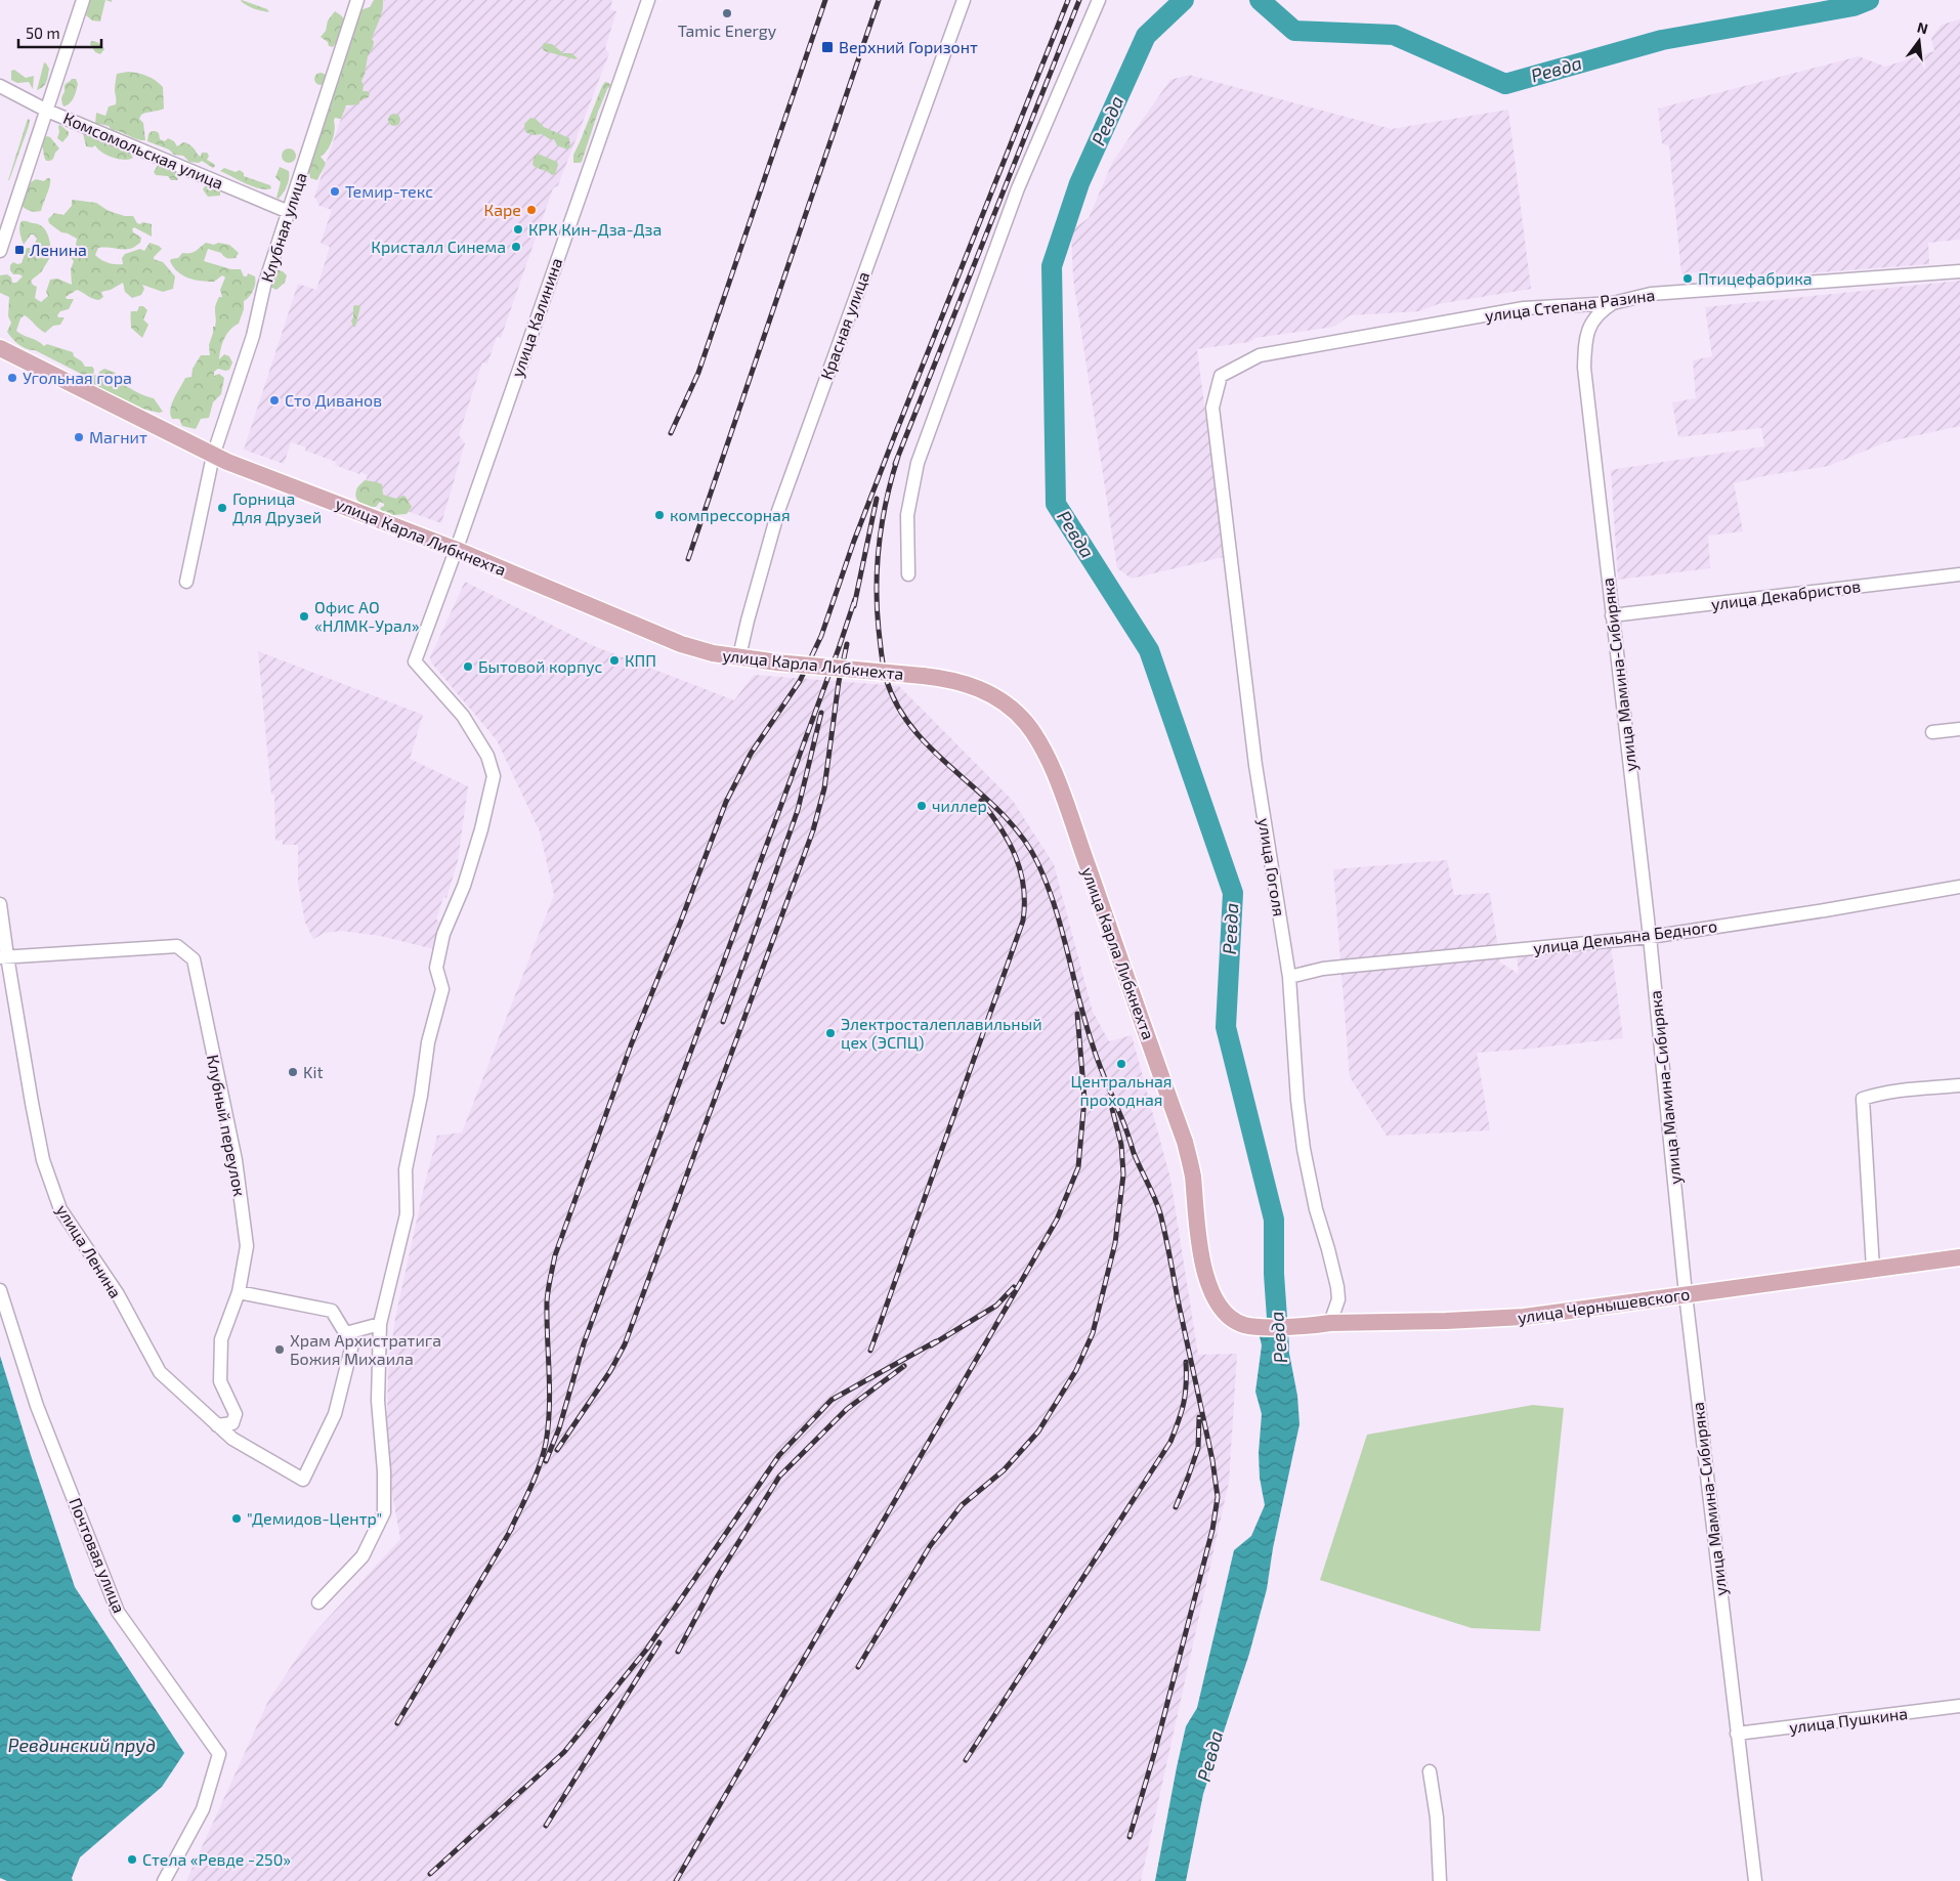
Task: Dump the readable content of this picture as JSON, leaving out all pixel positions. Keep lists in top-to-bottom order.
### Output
{
  "streets": {
    "main road": ["улица Карла Либкнехта", "улица Чернышевского"],
    "street": [
      "Комсомольская улица",
      "Клубная улица",
      "улица Степана Разина",
      "улица Калинина",
      "Красная улица",
      "улица Декабристов",
      "улица Мамина-Сибиряка",
      "улица Гоголя",
      "улица Демьяна Бедного",
      "Клубный переулок",
      "улица Ленина",
      "Почтовая улица",
      "улица Пушкина"
    ]
  },
  "crossings": [
    ["Комсомольская улица", "Клубная улица"],
    ["Клубная улица", "улица Карла Либкнехта"],
    ["улица Степана Разина", "улица Мамина-Сибиряка"],
    ["улица Степана Разина", "улица Гоголя"],
    ["улица Калинина", "улица Карла Либкнехта"],
    ["Красная улица", "улица Карла Либкнехта"],
    ["улица Карла Либкнехта", "улица Чернышевского"],
    ["улица Декабристов", "улица Мамина-Сибиряка"],
    ["улица Мамина-Сибиряка", "улица Демьяна Бедного"],
    ["улица Мамина-Сибиряка", "улица Чернышевского"],
    ["улица Мамина-Сибиряка", "улица Пушкина"],
    ["улица Гоголя", "улица Демьяна Бедного"],
    ["улица Гоголя", "улица Чернышевского"],
    ["Клубный переулок", "улица Ленина"]
  ],
  "water": ["Ревда", "Ревдинский пруд"],
  "places": {
    "other": [
      "Tamic Energy",
      "Темир-текс",
      "Каре",
      "КРК Кин-Дза-Дза",
      "Кристалл Синема",
      "Птицефабрика",
      "Угольная гора",
      "Сто Диванов",
      "Магнит",
      "Горница Для Друзей",
      "компрессорная",
      "Офис АО «НЛМК-Урал»",
      "КПП",
      "Бытовой корпус",
      "чиллер",
      "Электросталеплавильный цех (ЭСПЦ)",
      "Центральная проходная",
      "Kit",
      "Храм Архистратига Божия Михаила",
      "\"Демидов-Центр\"",
      "Стела «Ревде -250»"
    ],
    "transit": ["Верхний Горизонт", "Ленина"]
  },
  "scale_bar": "50 m",
  "north": "top"
}
